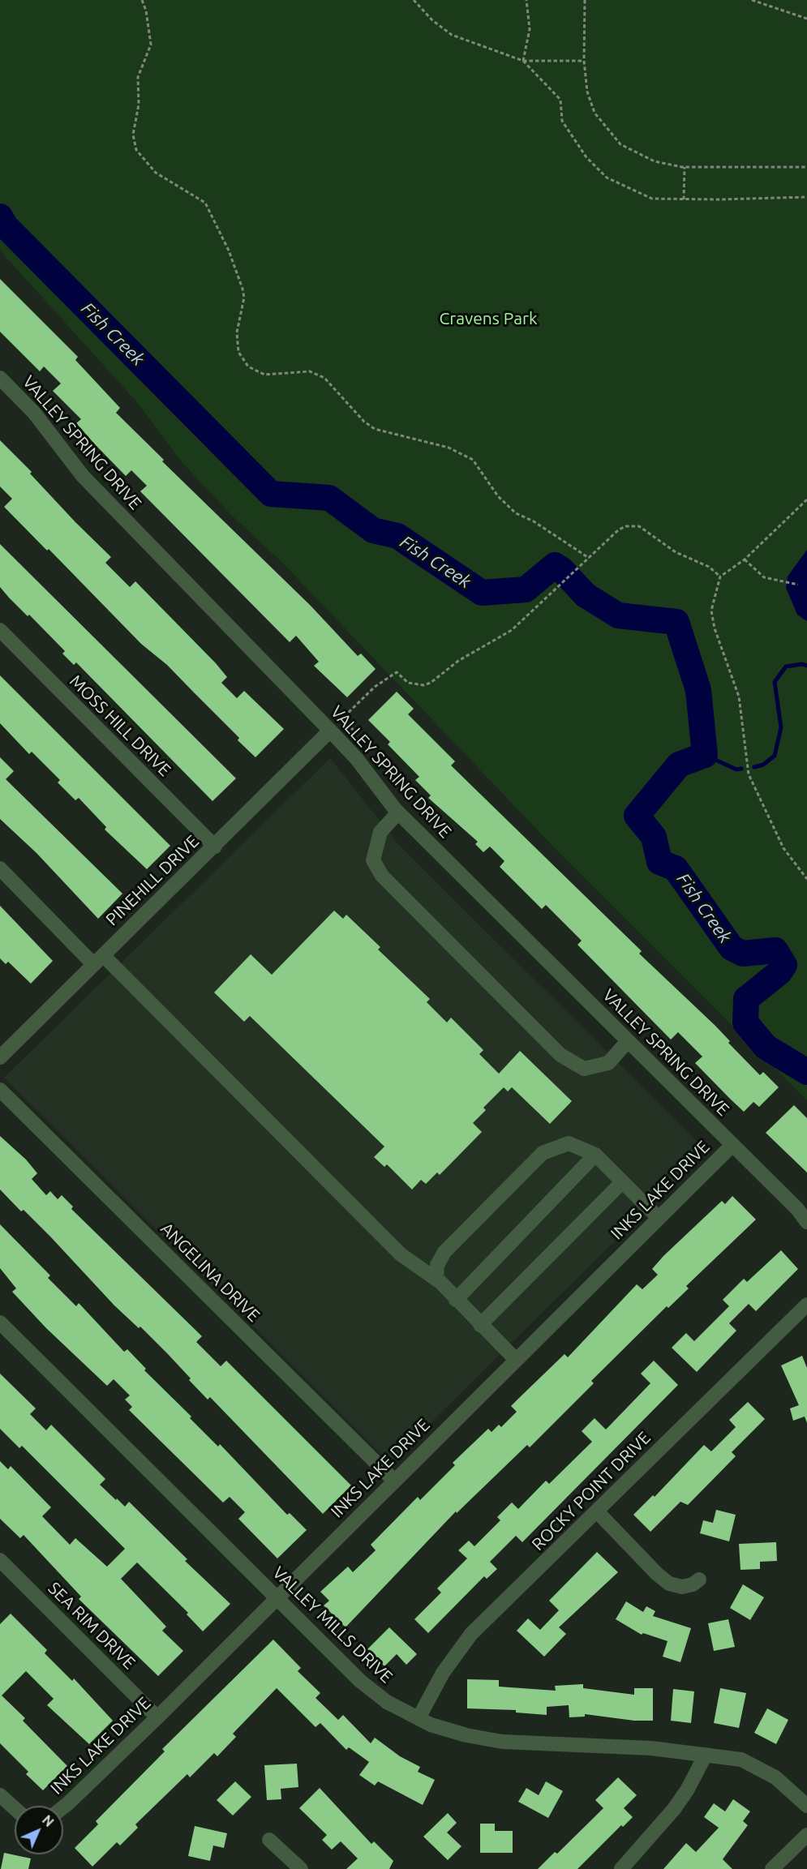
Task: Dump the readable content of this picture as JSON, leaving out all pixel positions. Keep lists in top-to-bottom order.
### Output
{
  "streets": {
    "street": [
      "VALLEY SPRING DRIVE",
      "MOSS HILL DRIVE",
      "PINEHILL DRIVE",
      "INKS LAKE DRIVE",
      "ANGELINA DRIVE",
      "ROCKY POINT DRIVE",
      "VALLEY MILLS DRIVE",
      "SEA RIM DRIVE"
    ]
  },
  "crossings": [
    ["VALLEY SPRING DRIVE", "PINEHILL DRIVE"],
    ["VALLEY SPRING DRIVE", "INKS LAKE DRIVE"],
    ["MOSS HILL DRIVE", "PINEHILL DRIVE"],
    ["INKS LAKE DRIVE", "ANGELINA DRIVE"],
    ["INKS LAKE DRIVE", "VALLEY MILLS DRIVE"],
    ["INKS LAKE DRIVE", "SEA RIM DRIVE"],
    ["ROCKY POINT DRIVE", "VALLEY MILLS DRIVE"]
  ],
  "water": ["Fish Creek"],
  "parks": ["Cravens Park"],
  "north": "top right"
}
